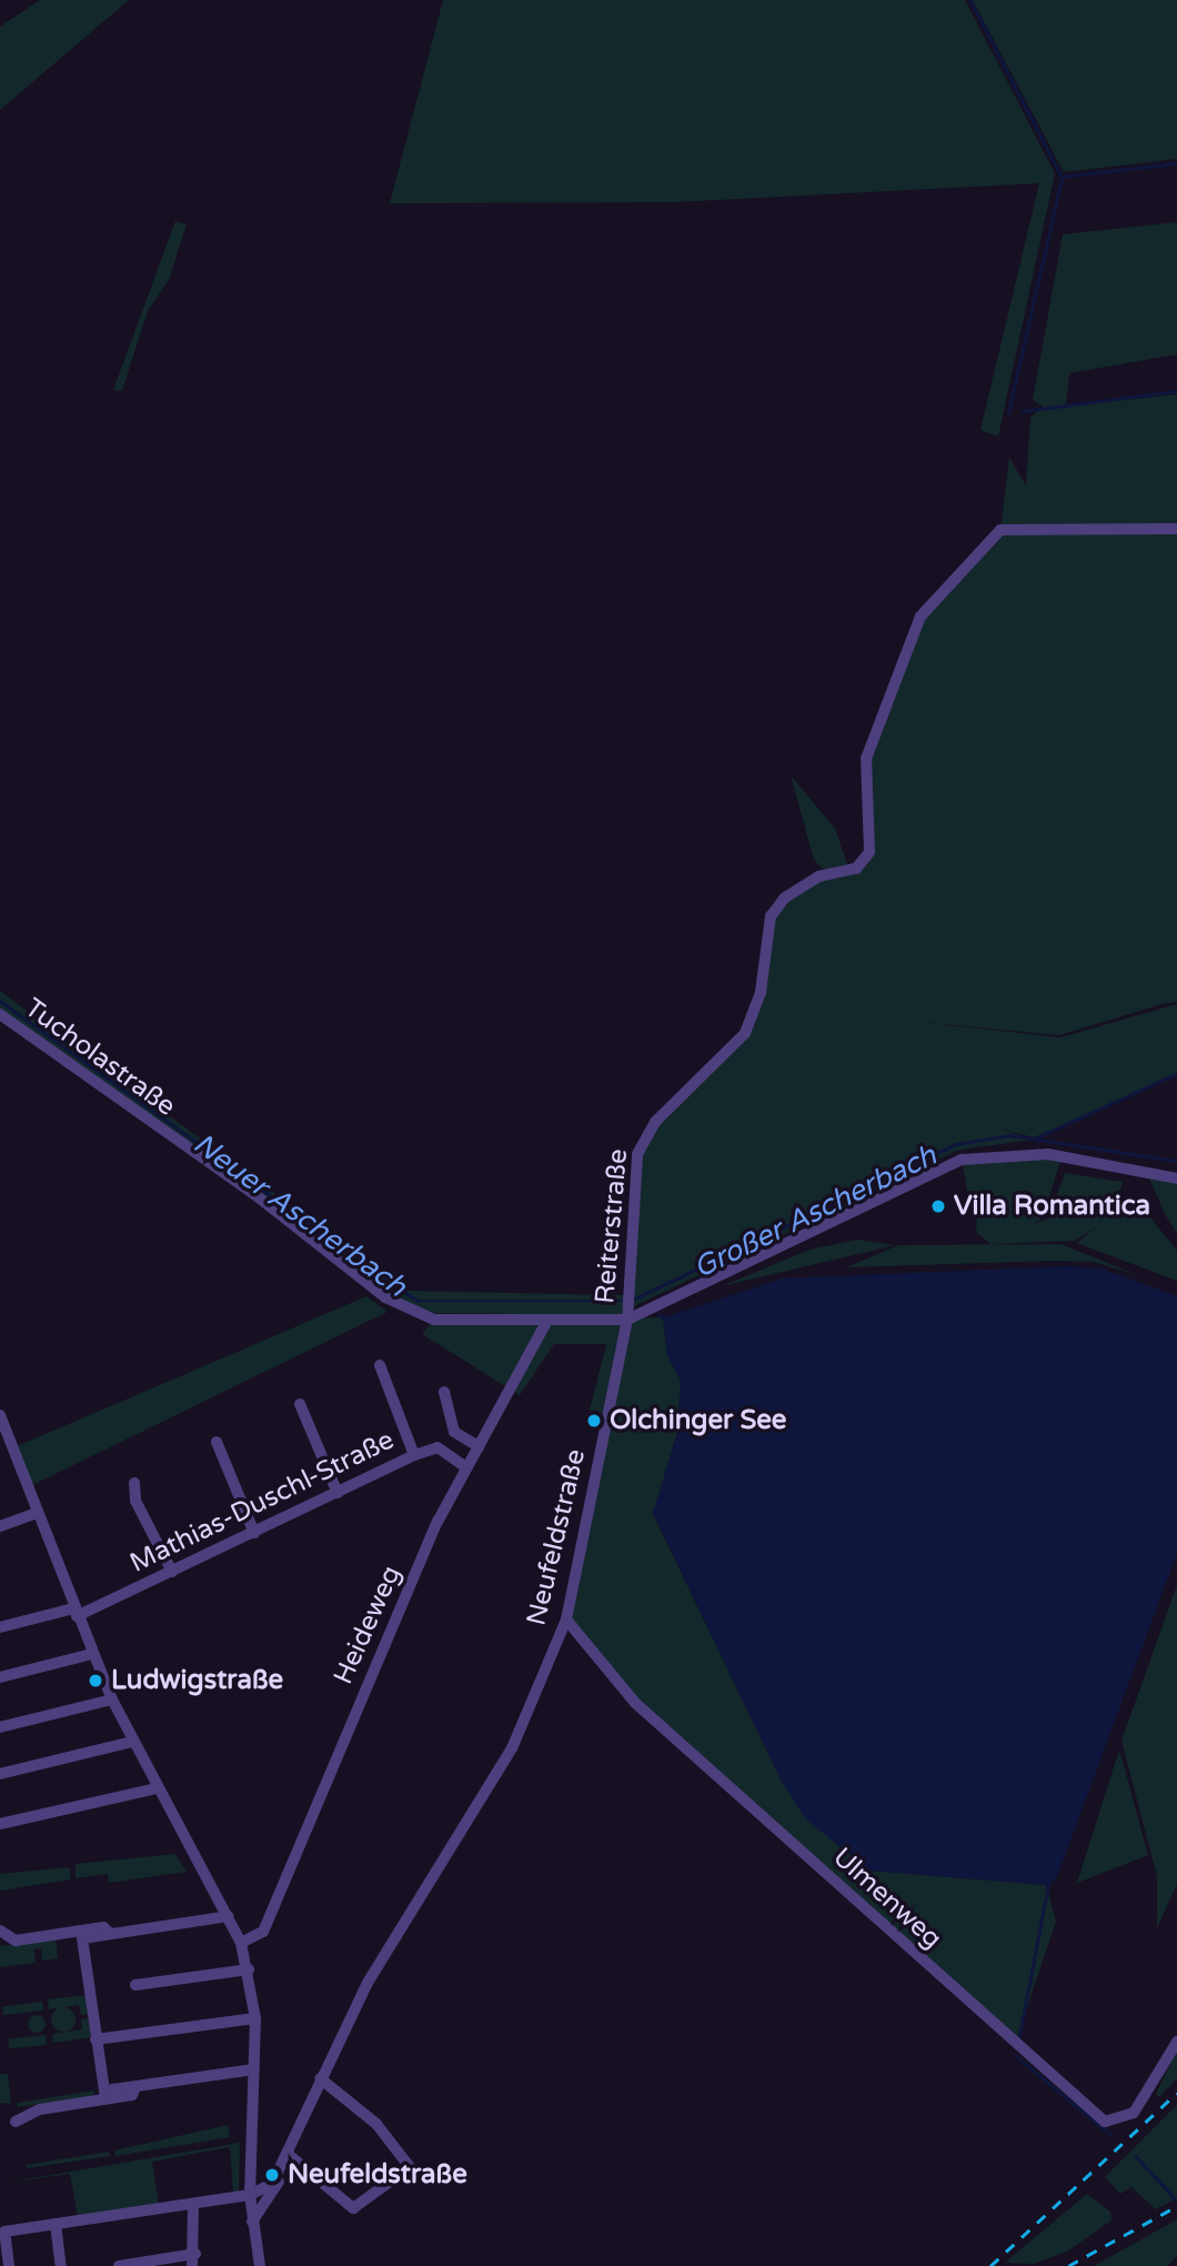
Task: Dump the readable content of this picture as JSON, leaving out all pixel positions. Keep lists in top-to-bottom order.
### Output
{
  "streets": {
    "street": [
      "Tucholastraße",
      "Reiterstraße",
      "Mathias-Duschl-Straße",
      "Neufeldstraße",
      "Heideweg",
      "Ulmenweg"
    ]
  },
  "crossings": [
    ["Tucholastraße", "Reiterstraße"],
    ["Tucholastraße", "Neufeldstraße"],
    ["Tucholastraße", "Heideweg"],
    ["Reiterstraße", "Neufeldstraße"],
    ["Mathias-Duschl-Straße", "Heideweg"],
    ["Neufeldstraße", "Ulmenweg"]
  ],
  "water": ["Großer Ascherbach", "Neuer Ascherbach"],
  "places": [
    "Villa Romantica",
    "Olchinger See",
    "Ludwigstraße",
    "Neufeldstraße"
  ]
}
